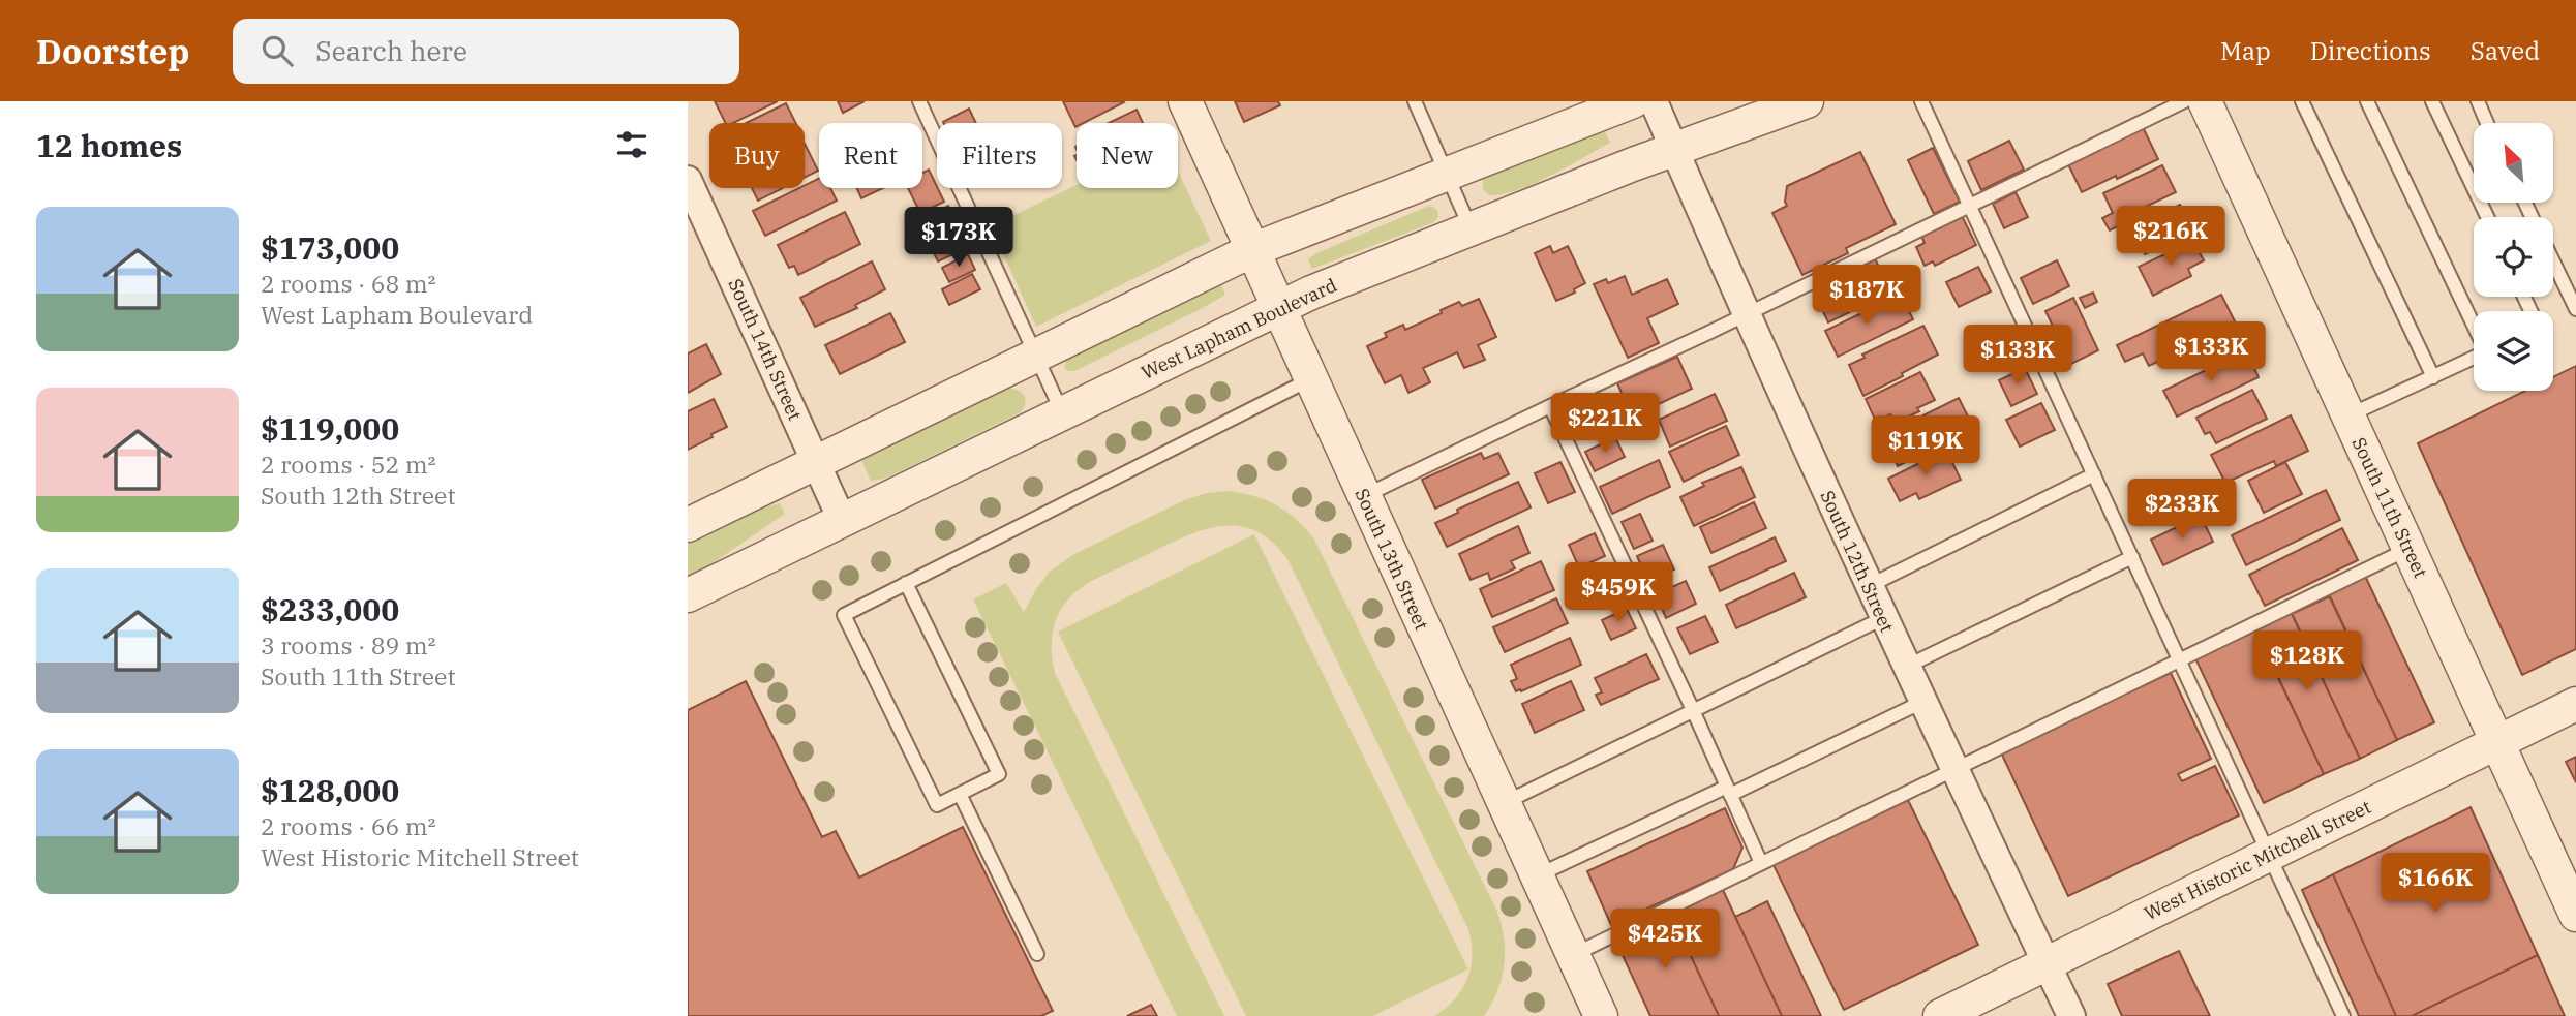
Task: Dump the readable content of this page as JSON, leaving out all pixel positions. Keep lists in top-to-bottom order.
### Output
{
  "streets": {
    "street": [
      "West Lapham Boulevard",
      "South 14th Street",
      "South 11th Street",
      "South 13th Street",
      "South 12th Street",
      "West Historic Mitchell Street"
    ]
  },
  "crossings": [
    ["West Lapham Boulevard", "South 14th Street"],
    ["West Lapham Boulevard", "South 13th Street"],
    ["West Lapham Boulevard", "South 12th Street"],
    ["South 11th Street", "West Historic Mitchell Street"],
    ["South 12th Street", "West Historic Mitchell Street"]
  ],
  "north": "top left",
  "page": {
    "header": "Doorstep",
    "search": "Search here",
    "nav": ["Map", "Directions", "Saved"],
    "heading": "12 homes",
    "chip": [
      "Buy",
      "Rent",
      "Filters",
      "New"
    ],
    "list": [
      {
        "name": "$173,000",
        "note": "2 rooms · 68 m² · West Lapham Boulevard"
      },
      {
        "name": "$119,000",
        "note": "2 rooms · 52 m² · South 12th Street"
      },
      {
        "name": "$233,000",
        "note": "3 rooms · 89 m² · South 11th Street"
      },
      {
        "name": "$128,000",
        "note": "2 rooms · 66 m² · West Historic Mitchell Street"
      }
    ],
    "price": [
      "$216K",
      "$173K",
      "$187K",
      "$133K",
      "$133K",
      "$221K",
      "$119K",
      "$233K",
      "$459K",
      "$128K",
      "$166K",
      "$425K"
    ]
  }
}
